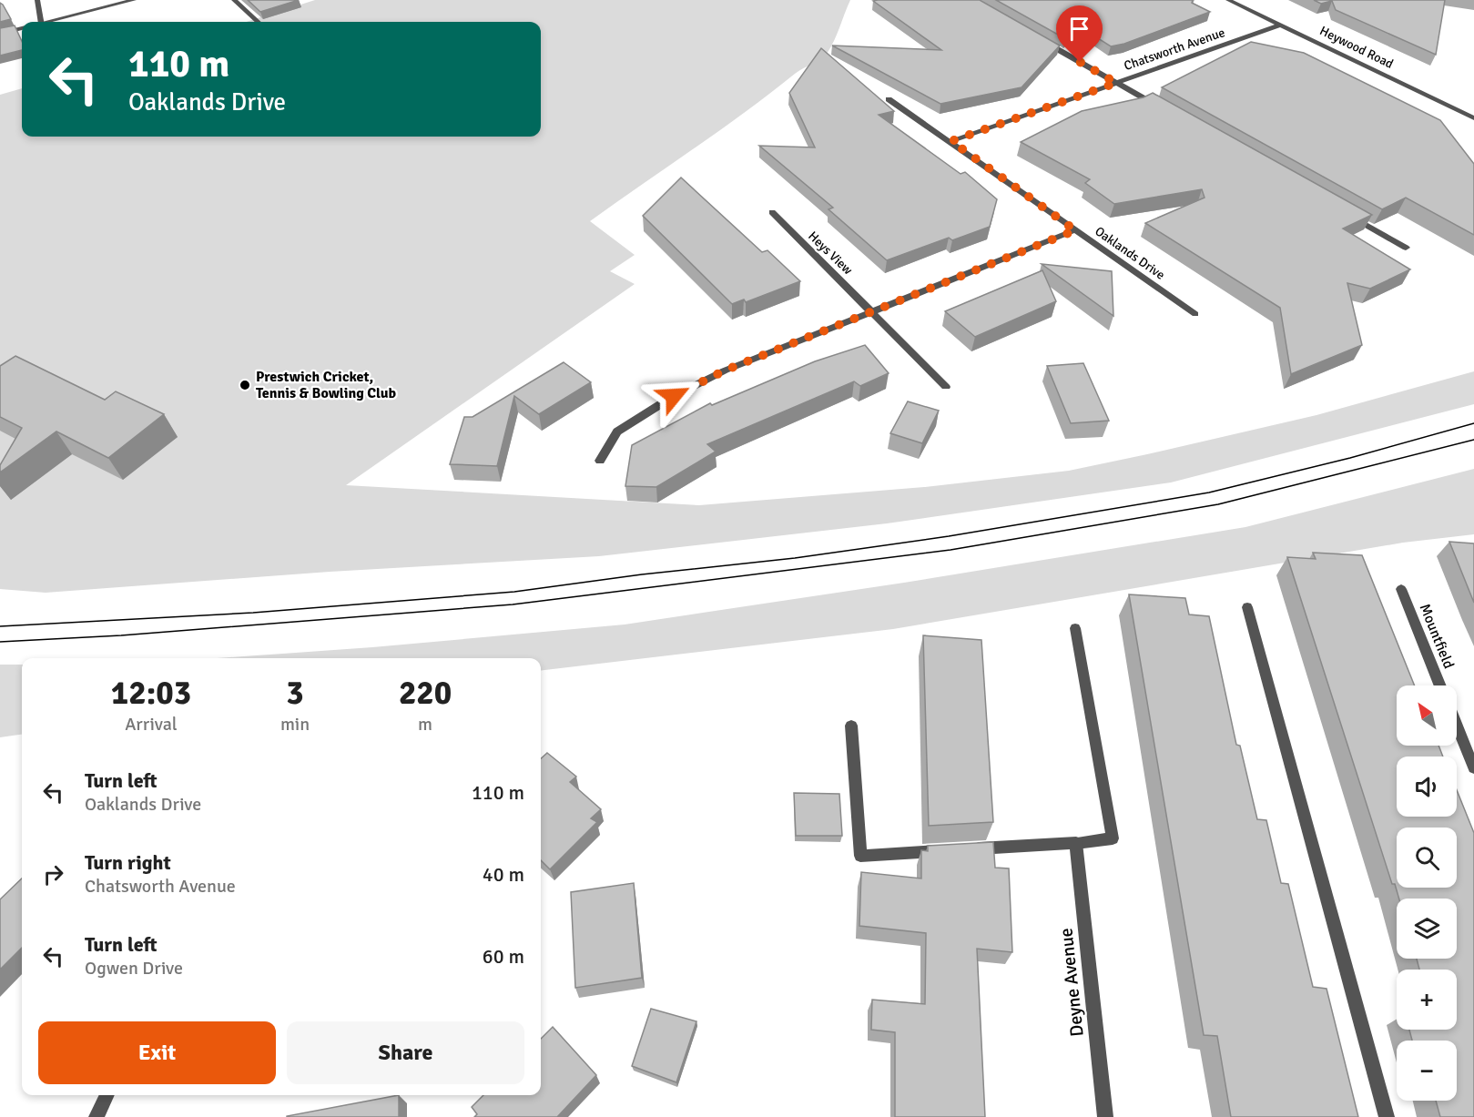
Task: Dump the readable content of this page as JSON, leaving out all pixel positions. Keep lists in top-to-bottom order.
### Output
{
  "streets": {
    "street": [
      "Heywood Road",
      "Chatsworth Avenue",
      "Heys View",
      "Oaklands Drive",
      "Mountfield",
      "Deyne Avenue"
    ]
  },
  "crossings": [
    ["Heywood Road", "Chatsworth Avenue"],
    ["Chatsworth Avenue", "Oaklands Drive"]
  ],
  "places": ["Prestwich Cricket, Tennis & Bowling Club"],
  "north": "top left",
  "page": {
    "turn": ["110 m", "Oaklands Drive"],
    "eta": [
      "12:03",
      "Arrival",
      "3",
      "min",
      "220",
      "m"
    ],
    "map_buttons": ["+", "−"],
    "list": [
      {
        "name": "Turn left",
        "note": "Oaklands Drive",
        "value": "110 m"
      },
      {
        "name": "Turn right",
        "note": "Chatsworth Avenue",
        "value": "40 m"
      },
      {
        "name": "Turn left",
        "note": "Ogwen Drive",
        "value": "60 m"
      }
    ],
    "buttons": ["Exit", "Share"]
  }
}
